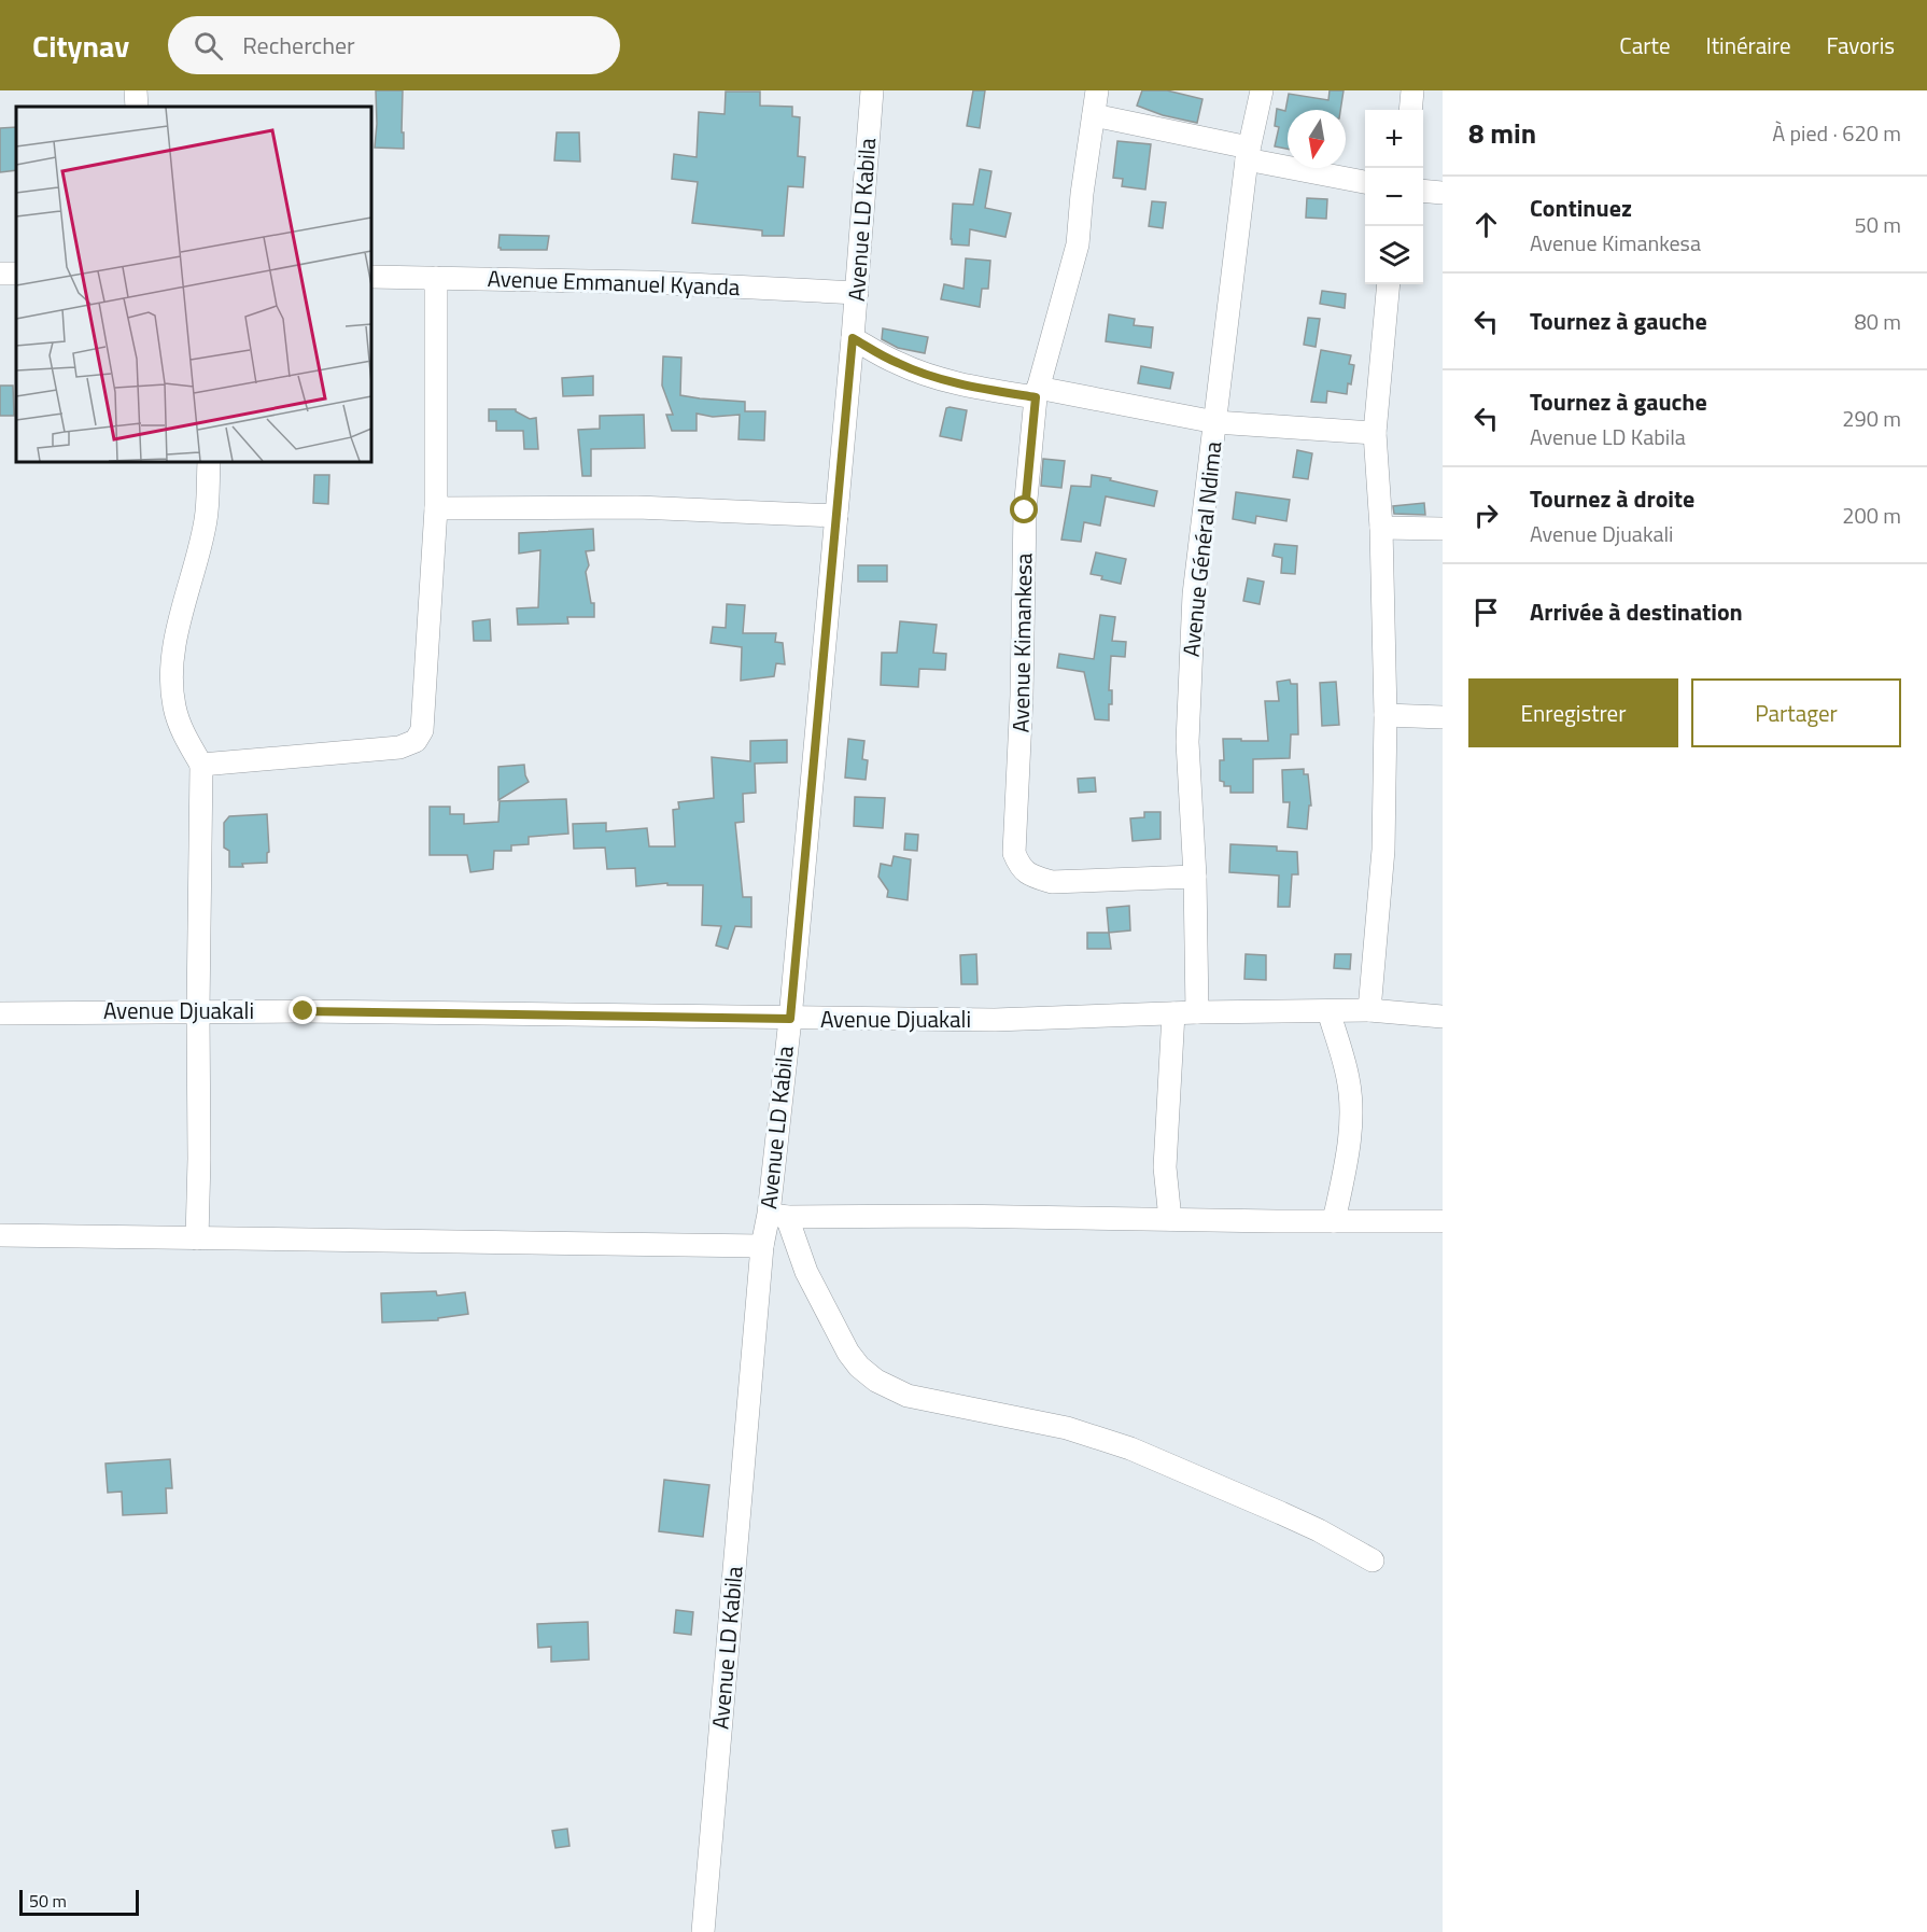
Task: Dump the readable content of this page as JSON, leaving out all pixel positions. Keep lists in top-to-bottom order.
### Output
{
  "streets": {
    "street": [
      "Avenue LD Kabila",
      "Avenue Emmanuel Kyanda",
      "Avenue Général Ndima",
      "Avenue Kimankesa",
      "Avenue Djuakali"
    ]
  },
  "crossings": [
    ["Avenue LD Kabila", "Avenue Emmanuel Kyanda"],
    ["Avenue LD Kabila", "Avenue Djuakali"],
    ["Avenue Général Ndima", "Avenue Kimankesa"],
    ["Avenue Général Ndima", "Avenue Djuakali"]
  ],
  "scale_bar": "50 m",
  "north": "bottom",
  "page": {
    "header": "Citynav",
    "search": "Rechercher",
    "nav": ["Carte", "Itinéraire", "Favoris"],
    "heading": ["8 min", "À pied · 620 m"],
    "map_buttons": ["+", "−"],
    "list": [
      ["Continuez", "Avenue Kimankesa", "50 m"],
      ["Tournez à gauche", "80 m"],
      ["Tournez à gauche", "Avenue LD Kabila", "290 m"],
      ["Tournez à droite", "Avenue Djuakali", "200 m"],
      "Arrivée à destination"
    ],
    "buttons": ["Enregistrer", "Partager"],
    "scale": "50 m"
  }
}
